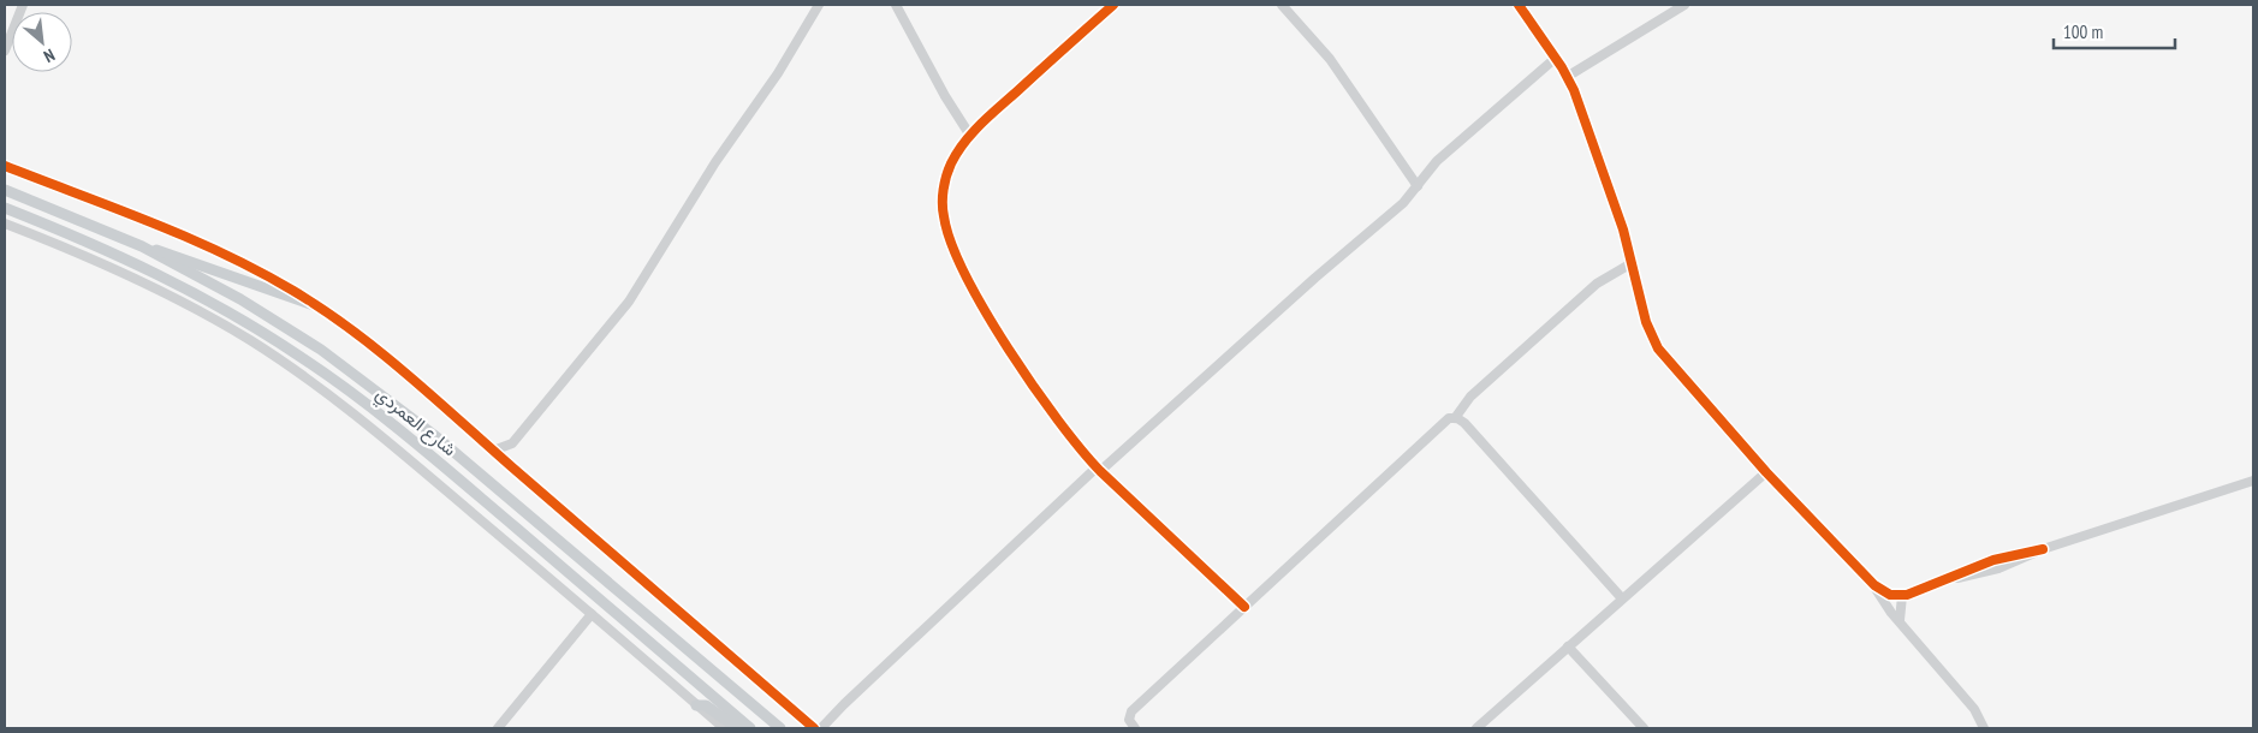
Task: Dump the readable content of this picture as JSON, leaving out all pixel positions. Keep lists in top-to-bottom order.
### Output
{
  "streets": {
    "main road": ["شارع العمردي"]
  },
  "scale_bar": "100 m",
  "north": "bottom right"
}
